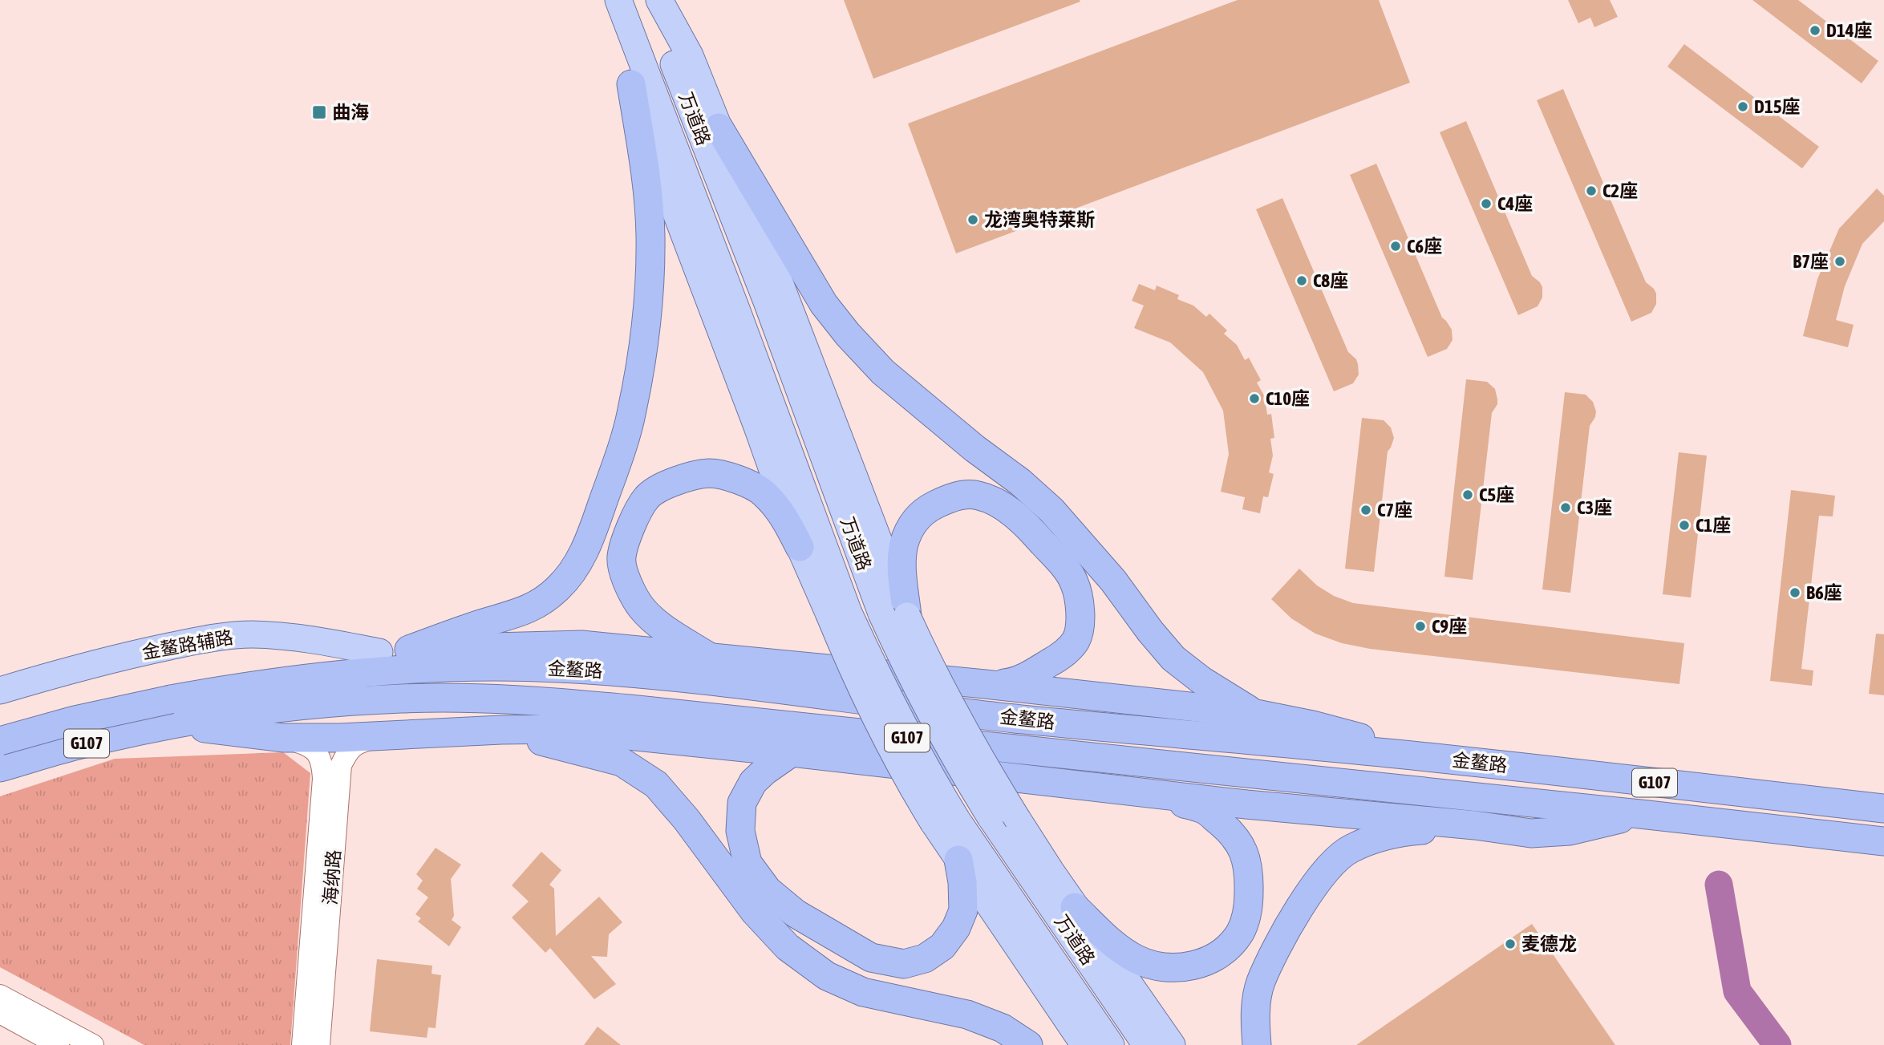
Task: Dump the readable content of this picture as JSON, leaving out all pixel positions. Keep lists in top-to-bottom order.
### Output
{
  "streets": {
    "highway": ["金鳌路", "G107"],
    "main road": ["万道路", "金鳌路辅路"],
    "street": ["海纳路"]
  },
  "crossings": [
    ["金鳌路", "G107"]
  ],
  "places": {
    "other": [
      "D14座",
      "D15座",
      "C2座",
      "C4座",
      "龙湾奥特莱斯",
      "C6座",
      "B7座",
      "C8座",
      "C10座",
      "C5座",
      "C3座",
      "C7座",
      "C1座",
      "B6座",
      "C9座",
      "麦德龙"
    ],
    "transit": ["曲海"]
  }
}
